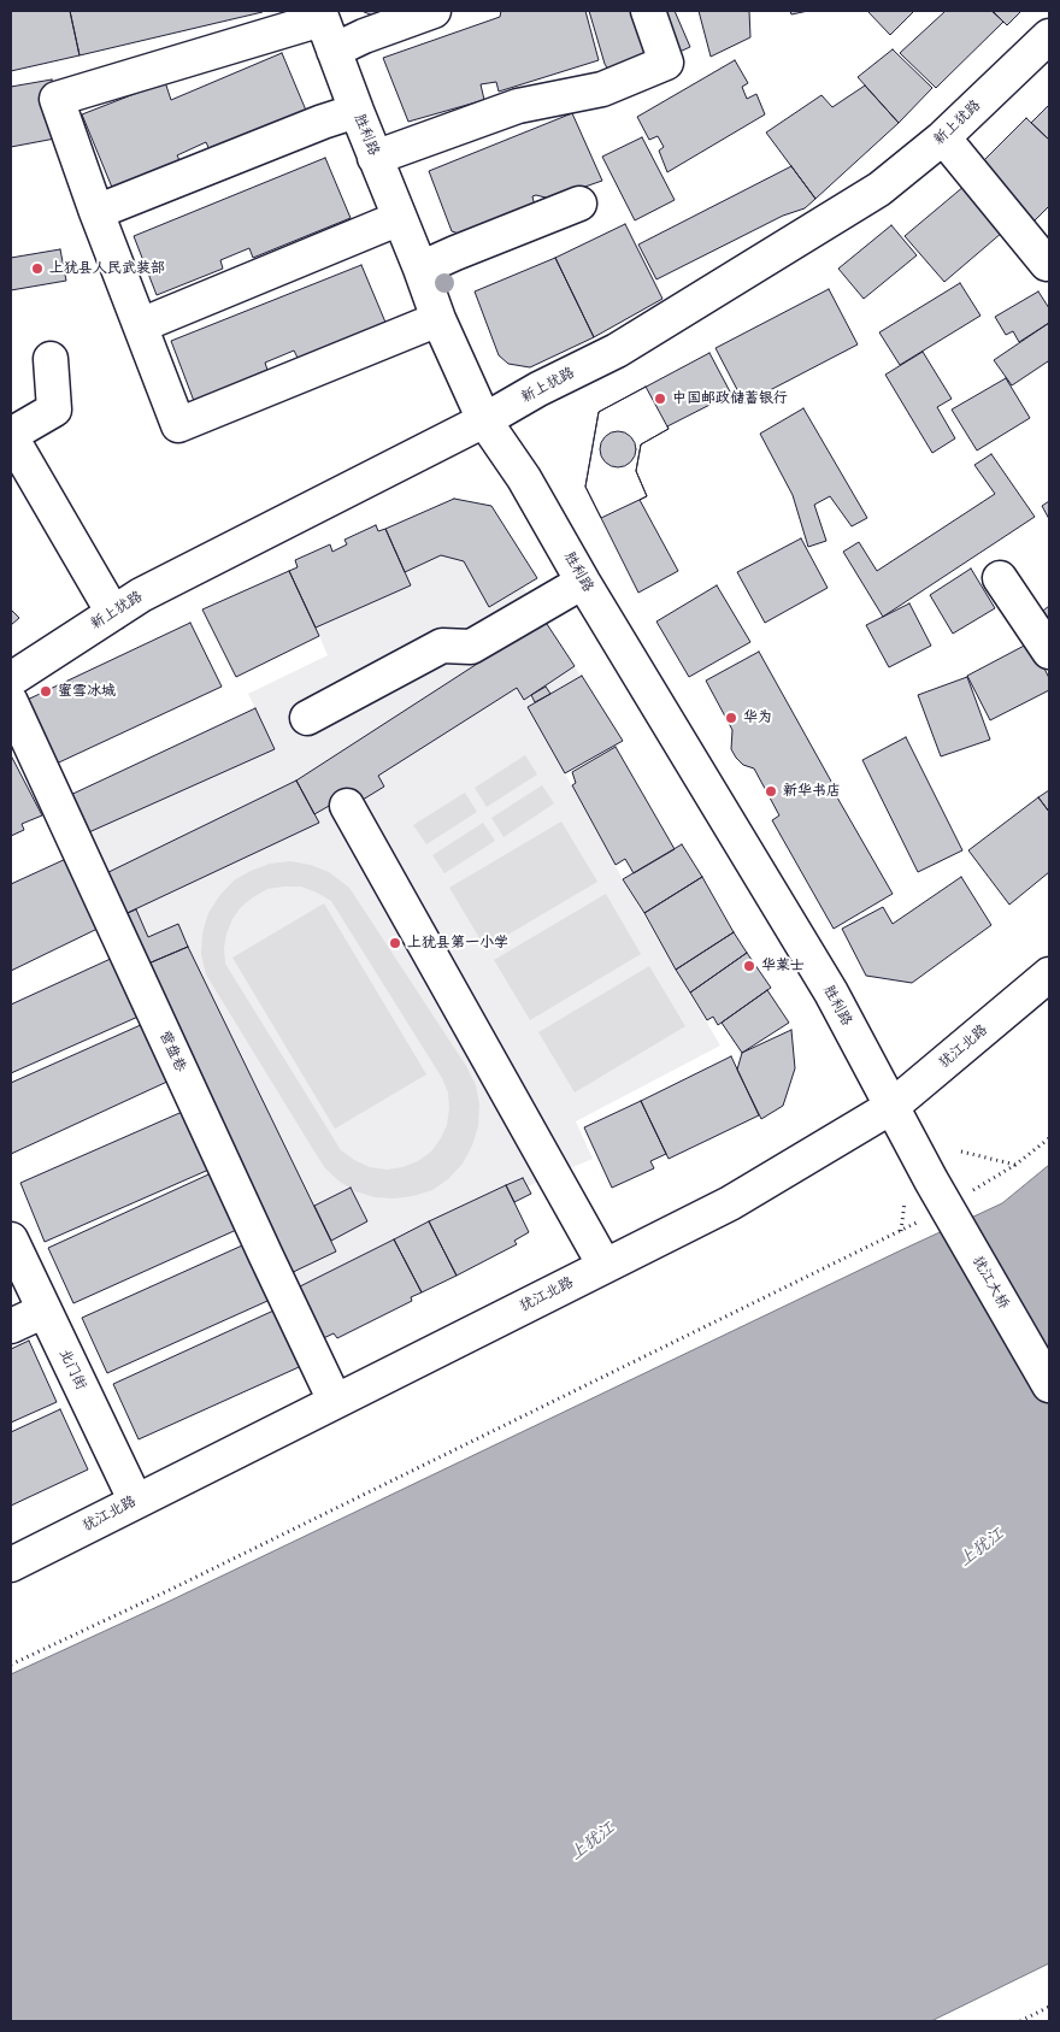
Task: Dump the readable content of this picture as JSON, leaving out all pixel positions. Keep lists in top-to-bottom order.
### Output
{
  "streets": {
    "street": [
      "新上犹路",
      "胜利路",
      "犹江北路",
      "营盘巷",
      "犹江大桥",
      "北门街"
    ]
  },
  "crossings": [
    ["新上犹路", "胜利路"],
    ["胜利路", "犹江北路"],
    ["胜利路", "犹江大桥"],
    ["犹江北路", "营盘巷"],
    ["犹江北路", "北门街"]
  ],
  "water": ["上犹江"],
  "places": [
    "上犹县人民武装部",
    "中国邮政储蓄银行",
    "蜜雪冰城",
    "华为",
    "新华书店",
    "上犹县第一小学",
    "华莱士"
  ]
}
